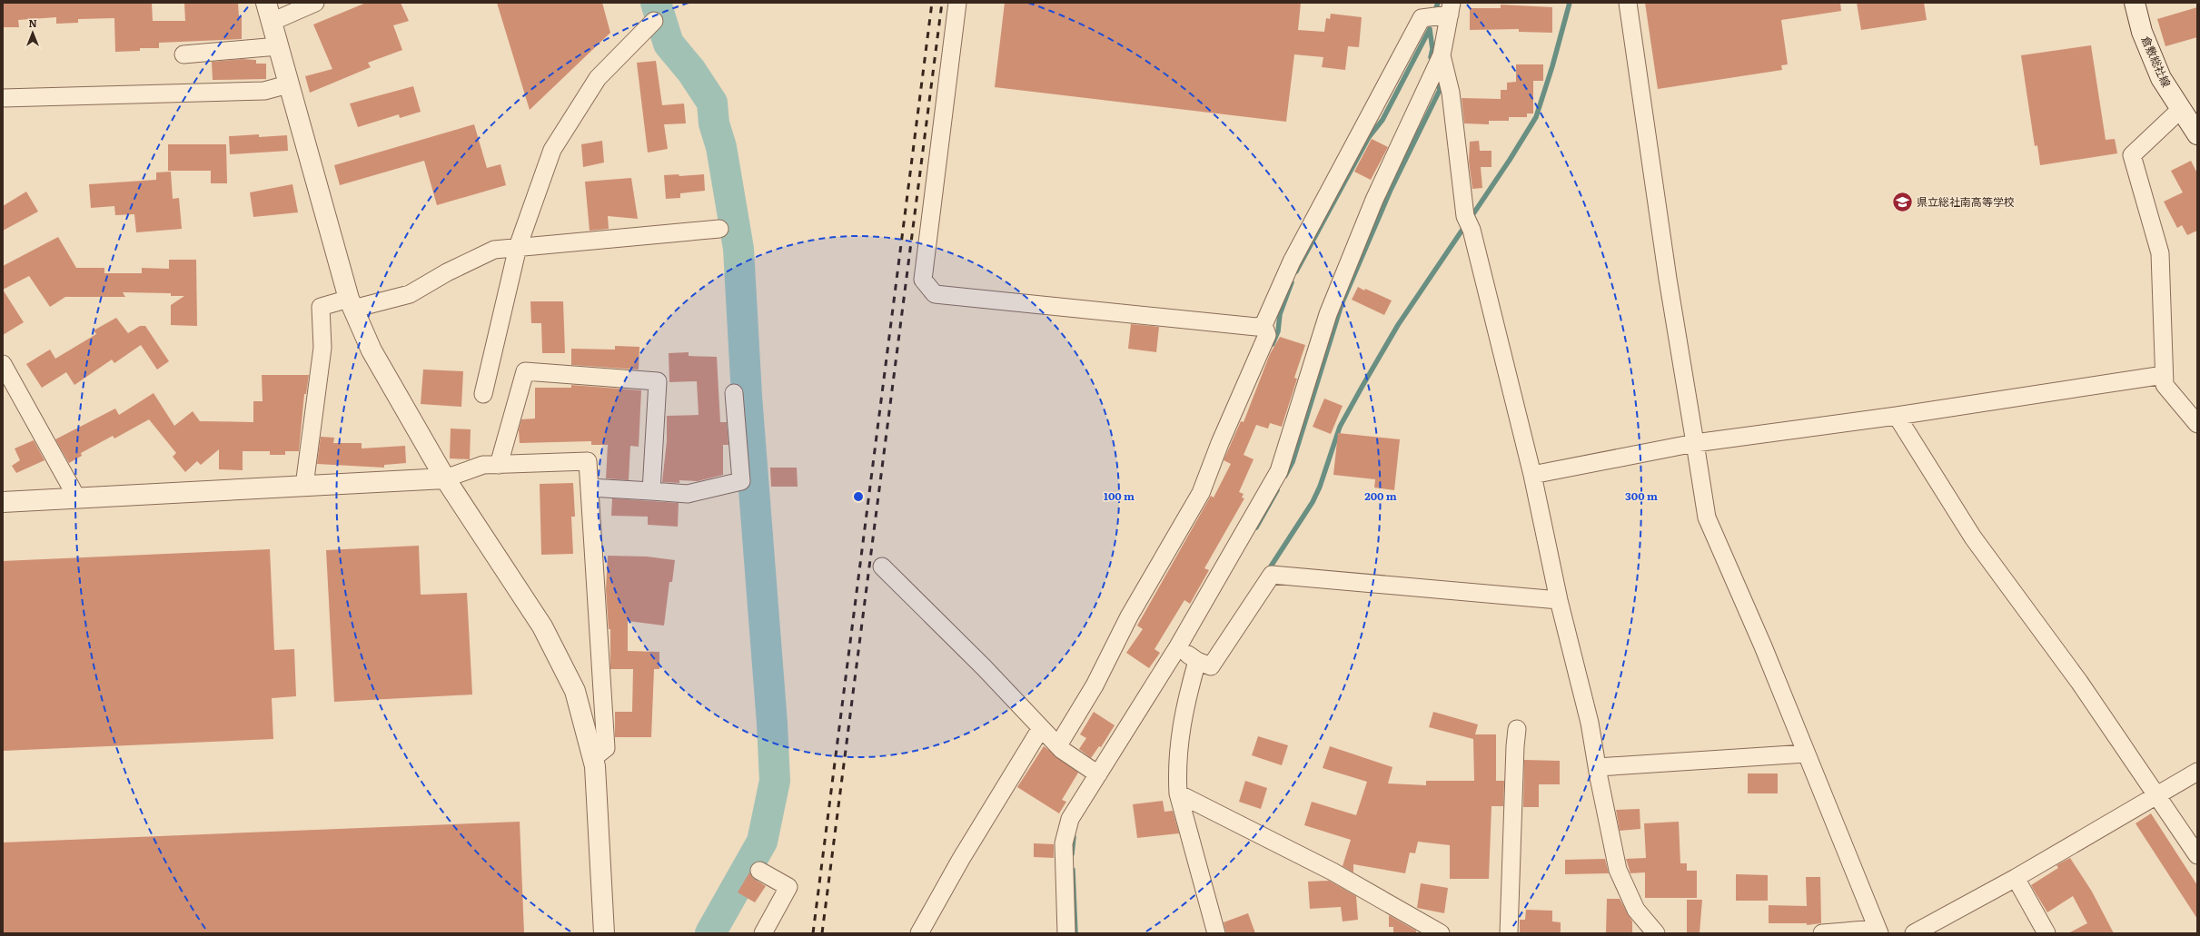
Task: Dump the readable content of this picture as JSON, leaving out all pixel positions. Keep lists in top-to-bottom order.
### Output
{
  "streets": {
    "street": ["倉敷総社線"]
  },
  "places": {
    "school or university": ["県立総社南高等学校"]
  },
  "north": "top",
  "rings": ["100 m", "200 m", "300 m"]
}
